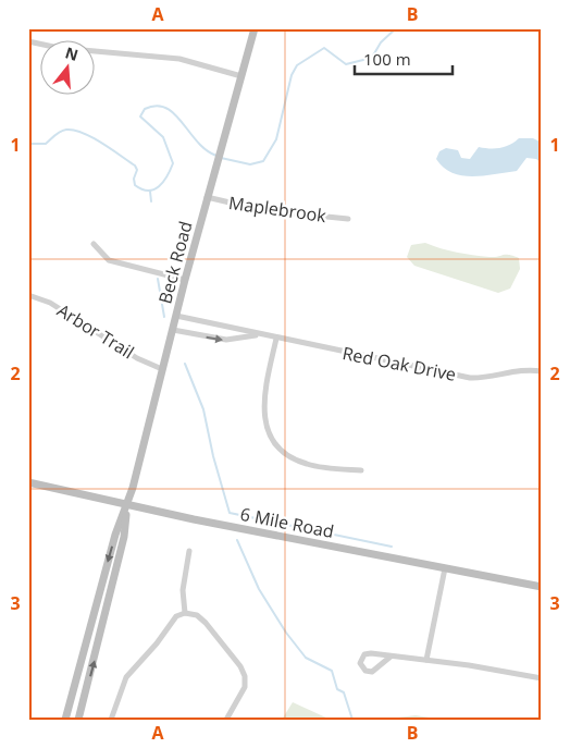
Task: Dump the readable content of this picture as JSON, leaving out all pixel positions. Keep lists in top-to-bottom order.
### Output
{
  "streets": {
    "main road": ["Beck Road", "6 Mile Road"],
    "street": ["Maplebrook", "Arbor Trail", "Red Oak Drive"]
  },
  "crossings": [
    ["Maplebrook", "Beck Road"],
    ["Beck Road", "Arbor Trail"],
    ["Beck Road", "Red Oak Drive"],
    ["Beck Road", "6 Mile Road"]
  ],
  "scale_bar": "100 m",
  "north": "top",
  "grid": {
    "columns": ["A", "B"],
    "rows": ["1", "2", "3"]
  }
}
